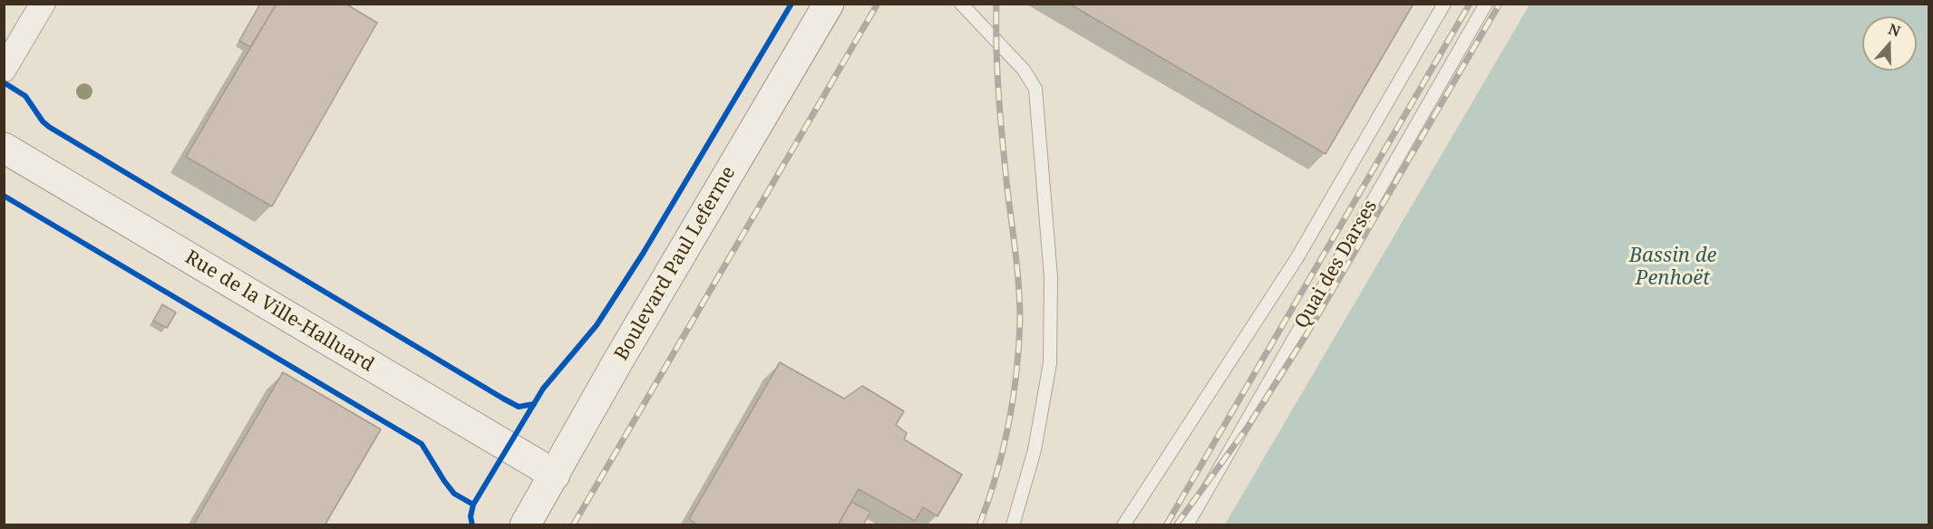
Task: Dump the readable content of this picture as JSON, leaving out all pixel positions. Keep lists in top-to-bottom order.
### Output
{
  "streets": {
    "main road": ["Boulevard Paul Leferme", "Rue de la Ville-Halluard"],
    "lane": ["Quai des Darses"]
  },
  "crossings": [
    ["Boulevard Paul Leferme", "Rue de la Ville-Halluard"]
  ],
  "water": ["Bassin de Penhoët"],
  "north": "top"
}
